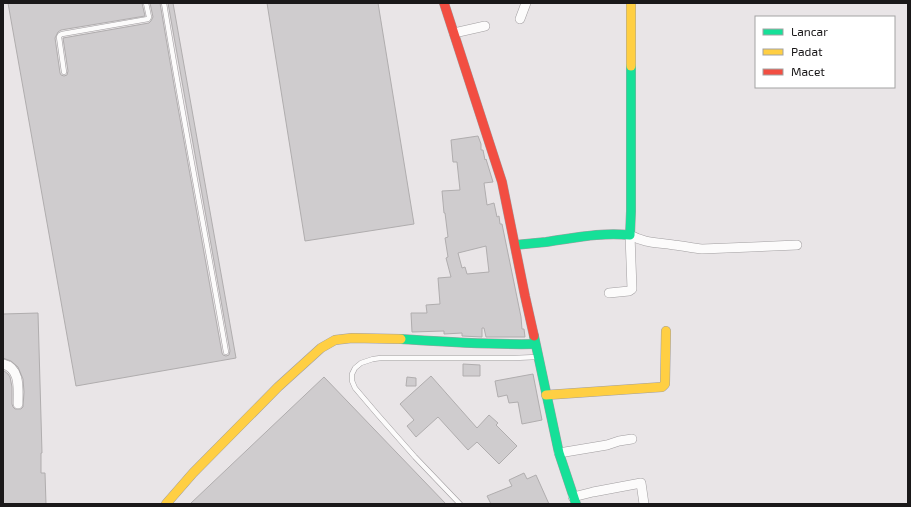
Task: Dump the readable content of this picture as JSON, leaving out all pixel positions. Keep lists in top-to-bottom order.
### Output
{
  "legend": ["Lancar", "Padat", "Macet"]
}
